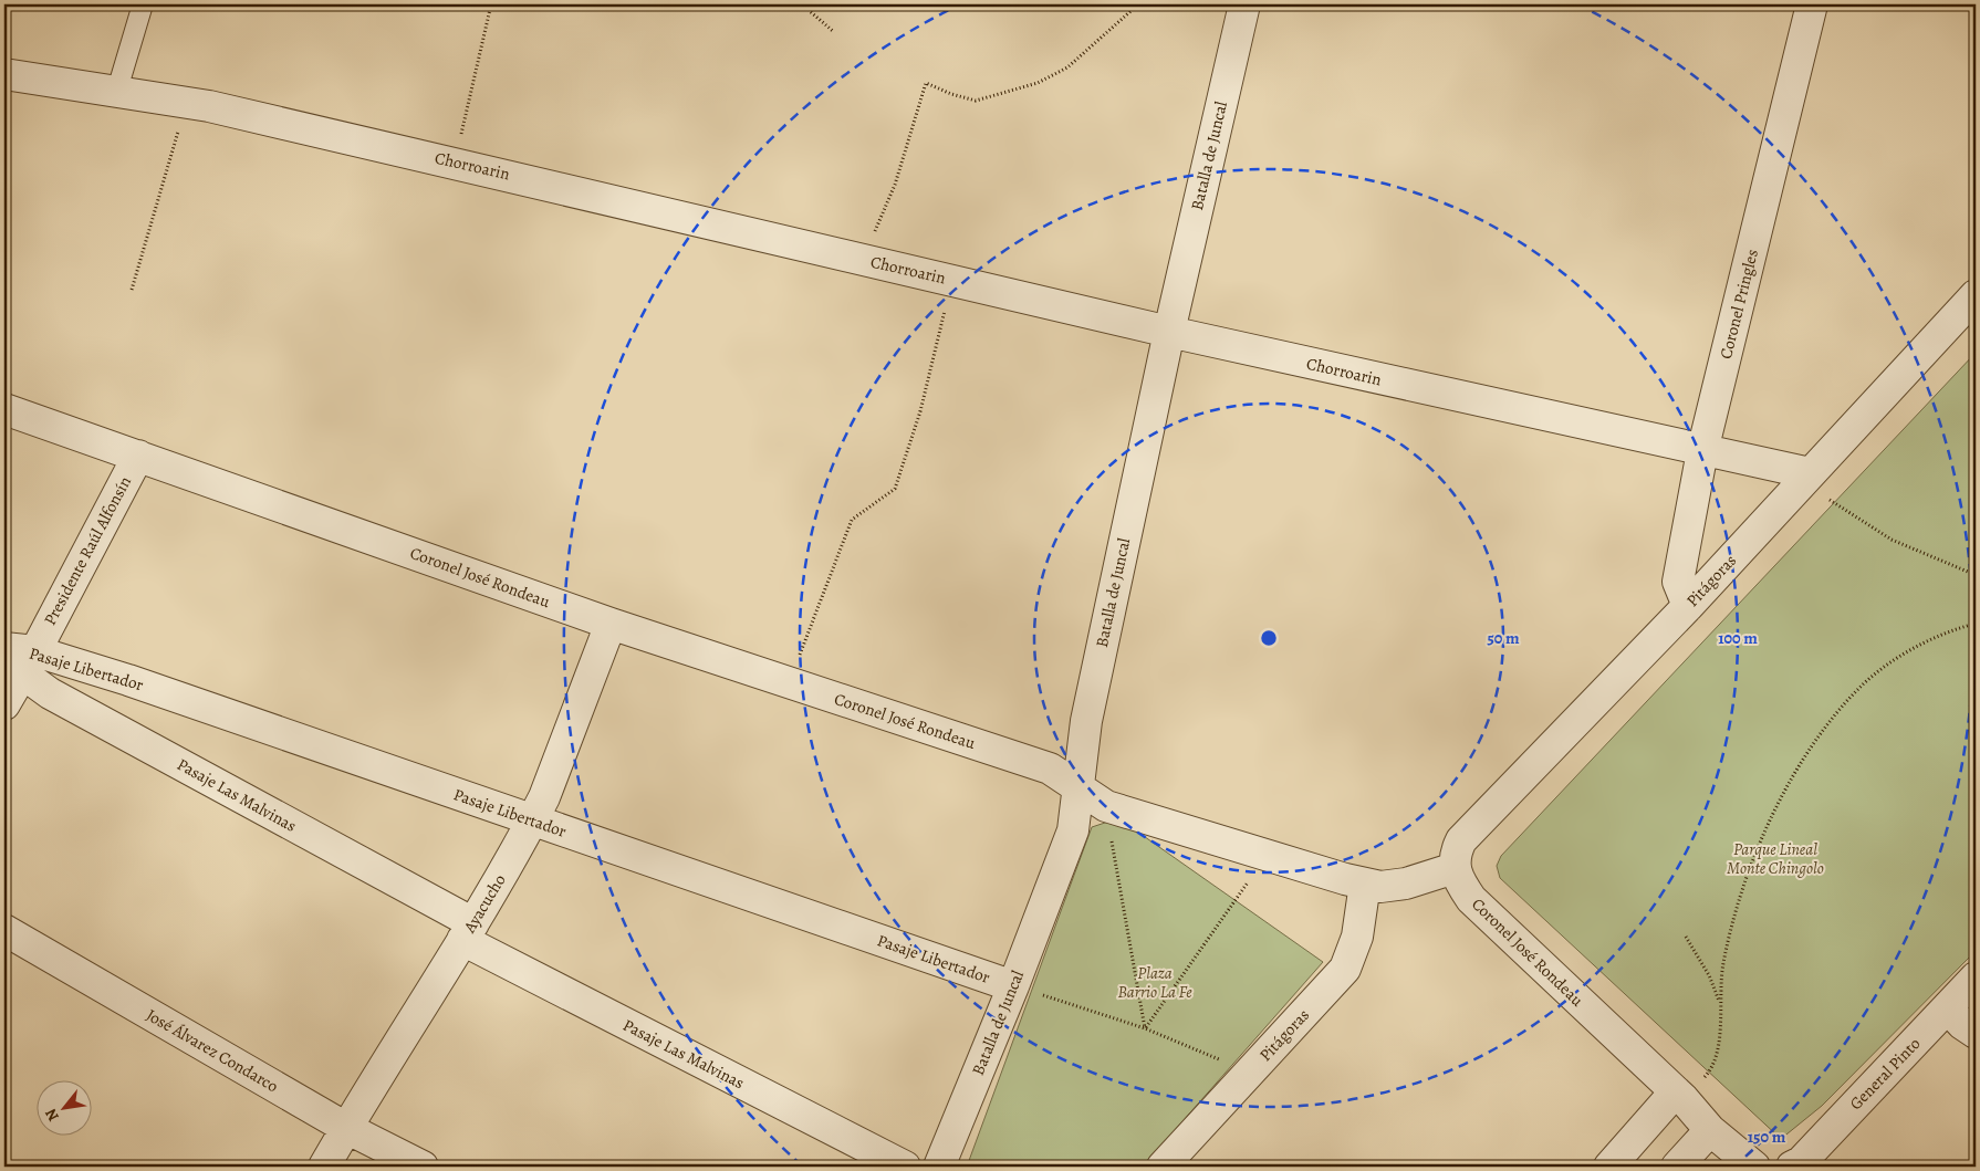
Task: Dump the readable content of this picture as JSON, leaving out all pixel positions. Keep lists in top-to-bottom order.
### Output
{
  "streets": {
    "street": [
      "Batalla de Juncal",
      "Chorroarin",
      "Coronel Pringles",
      "Presidente Raúl Alfonsín",
      "Coronel José Rondeau",
      "Pitágoras",
      "Pasaje Libertador",
      "Pasaje Las Malvinas",
      "Ayacucho",
      "José Álvarez Condarco",
      "General Pinto"
    ]
  },
  "crossings": [
    ["Batalla de Juncal", "Chorroarin"],
    ["Batalla de Juncal", "Coronel José Rondeau"],
    ["Batalla de Juncal", "Pasaje Libertador"],
    ["Chorroarin", "Coronel Pringles"],
    ["Chorroarin", "Pitágoras"],
    ["Coronel Pringles", "Pitágoras"],
    ["Presidente Raúl Alfonsín", "Coronel José Rondeau"],
    ["Presidente Raúl Alfonsín", "Pasaje Libertador"],
    ["Presidente Raúl Alfonsín", "Pasaje Las Malvinas"],
    ["Coronel José Rondeau", "Pitágoras"],
    ["Coronel José Rondeau", "Ayacucho"],
    ["Pasaje Libertador", "Pasaje Las Malvinas"],
    ["Pasaje Libertador", "Ayacucho"],
    ["Pasaje Las Malvinas", "Ayacucho"],
    ["Ayacucho", "José Álvarez Condarco"]
  ],
  "parks": ["Parque Lineal Monte Chingolo", "Plaza Barrio La Fe"],
  "north": "bottom left",
  "rings": ["50 m", "100 m", "150 m"]
}
